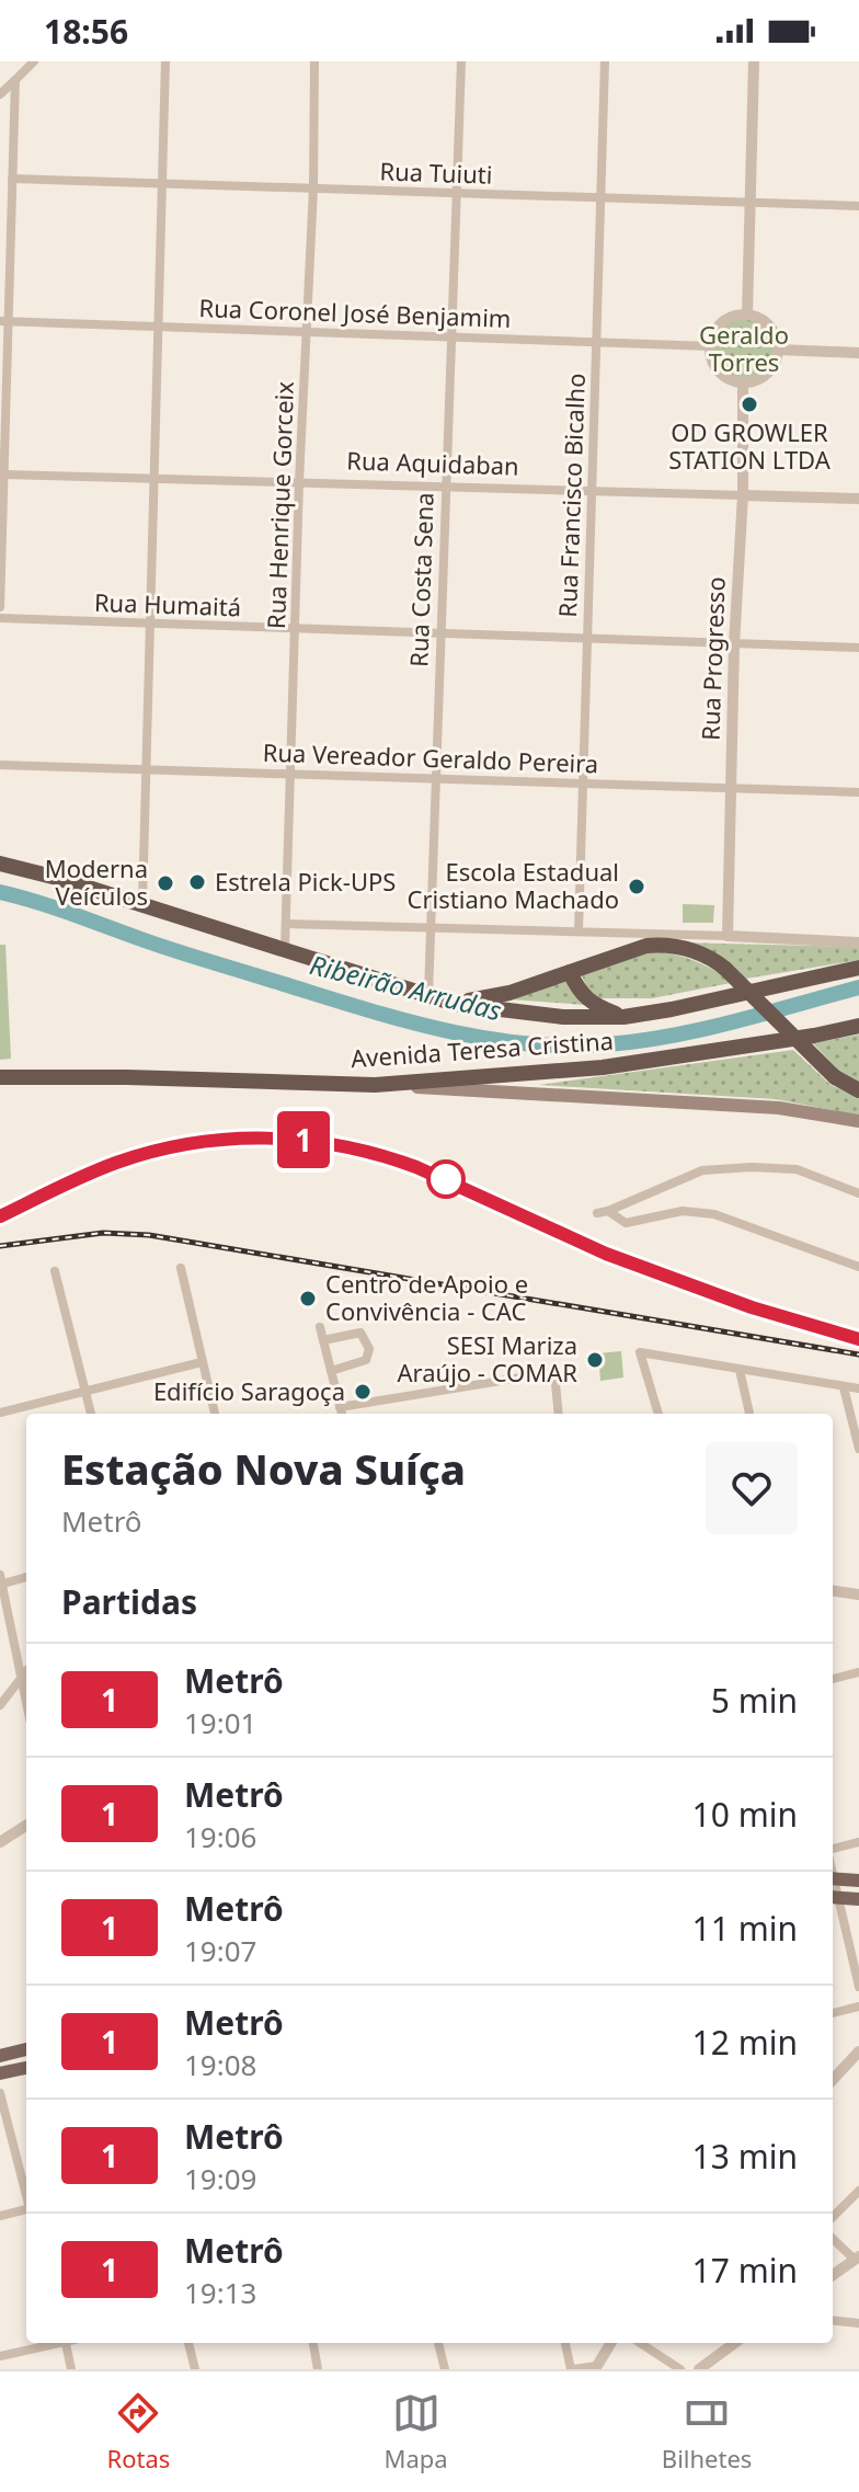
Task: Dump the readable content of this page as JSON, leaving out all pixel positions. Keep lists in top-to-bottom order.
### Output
{
  "streets": {
    "highway": ["Avenida Teresa Cristina"],
    "street": [
      "Rua Tuiuti",
      "Rua Coronel José Benjamim",
      "Rua Aquidaban",
      "Rua Francisco Bicalho",
      "Rua Henrique Gorceix",
      "Rua Costa Sena",
      "Rua Humaitá",
      "Rua Progresso",
      "Rua Vereador Geraldo Pereira"
    ]
  },
  "crossings": [
    ["Rua Tuiuti", "Rua Francisco Bicalho"],
    ["Rua Tuiuti", "Rua Henrique Gorceix"],
    ["Rua Tuiuti", "Rua Costa Sena"],
    ["Rua Coronel José Benjamim", "Rua Francisco Bicalho"],
    ["Rua Coronel José Benjamim", "Rua Henrique Gorceix"],
    ["Rua Coronel José Benjamim", "Rua Costa Sena"],
    ["Rua Coronel José Benjamim", "Rua Progresso"],
    ["Rua Aquidaban", "Rua Francisco Bicalho"],
    ["Rua Aquidaban", "Rua Henrique Gorceix"],
    ["Rua Aquidaban", "Rua Costa Sena"],
    ["Rua Aquidaban", "Rua Progresso"],
    ["Rua Francisco Bicalho", "Rua Humaitá"],
    ["Rua Francisco Bicalho", "Rua Vereador Geraldo Pereira"],
    ["Rua Henrique Gorceix", "Rua Humaitá"],
    ["Rua Henrique Gorceix", "Rua Vereador Geraldo Pereira"],
    ["Rua Henrique Gorceix", "Avenida Teresa Cristina"],
    ["Rua Costa Sena", "Rua Humaitá"],
    ["Rua Costa Sena", "Rua Vereador Geraldo Pereira"],
    ["Rua Costa Sena", "Avenida Teresa Cristina"],
    ["Rua Humaitá", "Rua Progresso"],
    ["Rua Progresso", "Rua Vereador Geraldo Pereira"]
  ],
  "water": ["Ribeirão Arrudas"],
  "parks": ["Geraldo Torres"],
  "places": [
    "OD GROWLER STATION LTDA",
    "Estrela Pick-UPS",
    "Moderna Veículos",
    "Escola Estadual Cristiano Machado",
    "Centro de Apoio e Convivência - CAC",
    "SESI Mariza Araújo - COMAR",
    "Edifício Saragoça"
  ],
  "lines": ["metro line 1"],
  "page": {
    "status": "18:56",
    "on_map": "1",
    "heading": [
      ["Estação Nova Suíça", "Metrô"],
      "Partidas"
    ],
    "list": [
      {
        "mark": "1",
        "name": "Metrô",
        "note": "19:01",
        "value": "5 min"
      },
      {
        "mark": "1",
        "name": "Metrô",
        "note": "19:06",
        "value": "10 min"
      },
      {
        "mark": "1",
        "name": "Metrô",
        "note": "19:07",
        "value": "11 min"
      },
      {
        "mark": "1",
        "name": "Metrô",
        "note": "19:08",
        "value": "12 min"
      },
      {
        "mark": "1",
        "name": "Metrô",
        "note": "19:09",
        "value": "13 min"
      },
      {
        "mark": "1",
        "name": "Metrô",
        "note": "19:13",
        "value": "17 min"
      }
    ],
    "tabs": ["Rotas", "Mapa", "Bilhetes"]
  }
}
